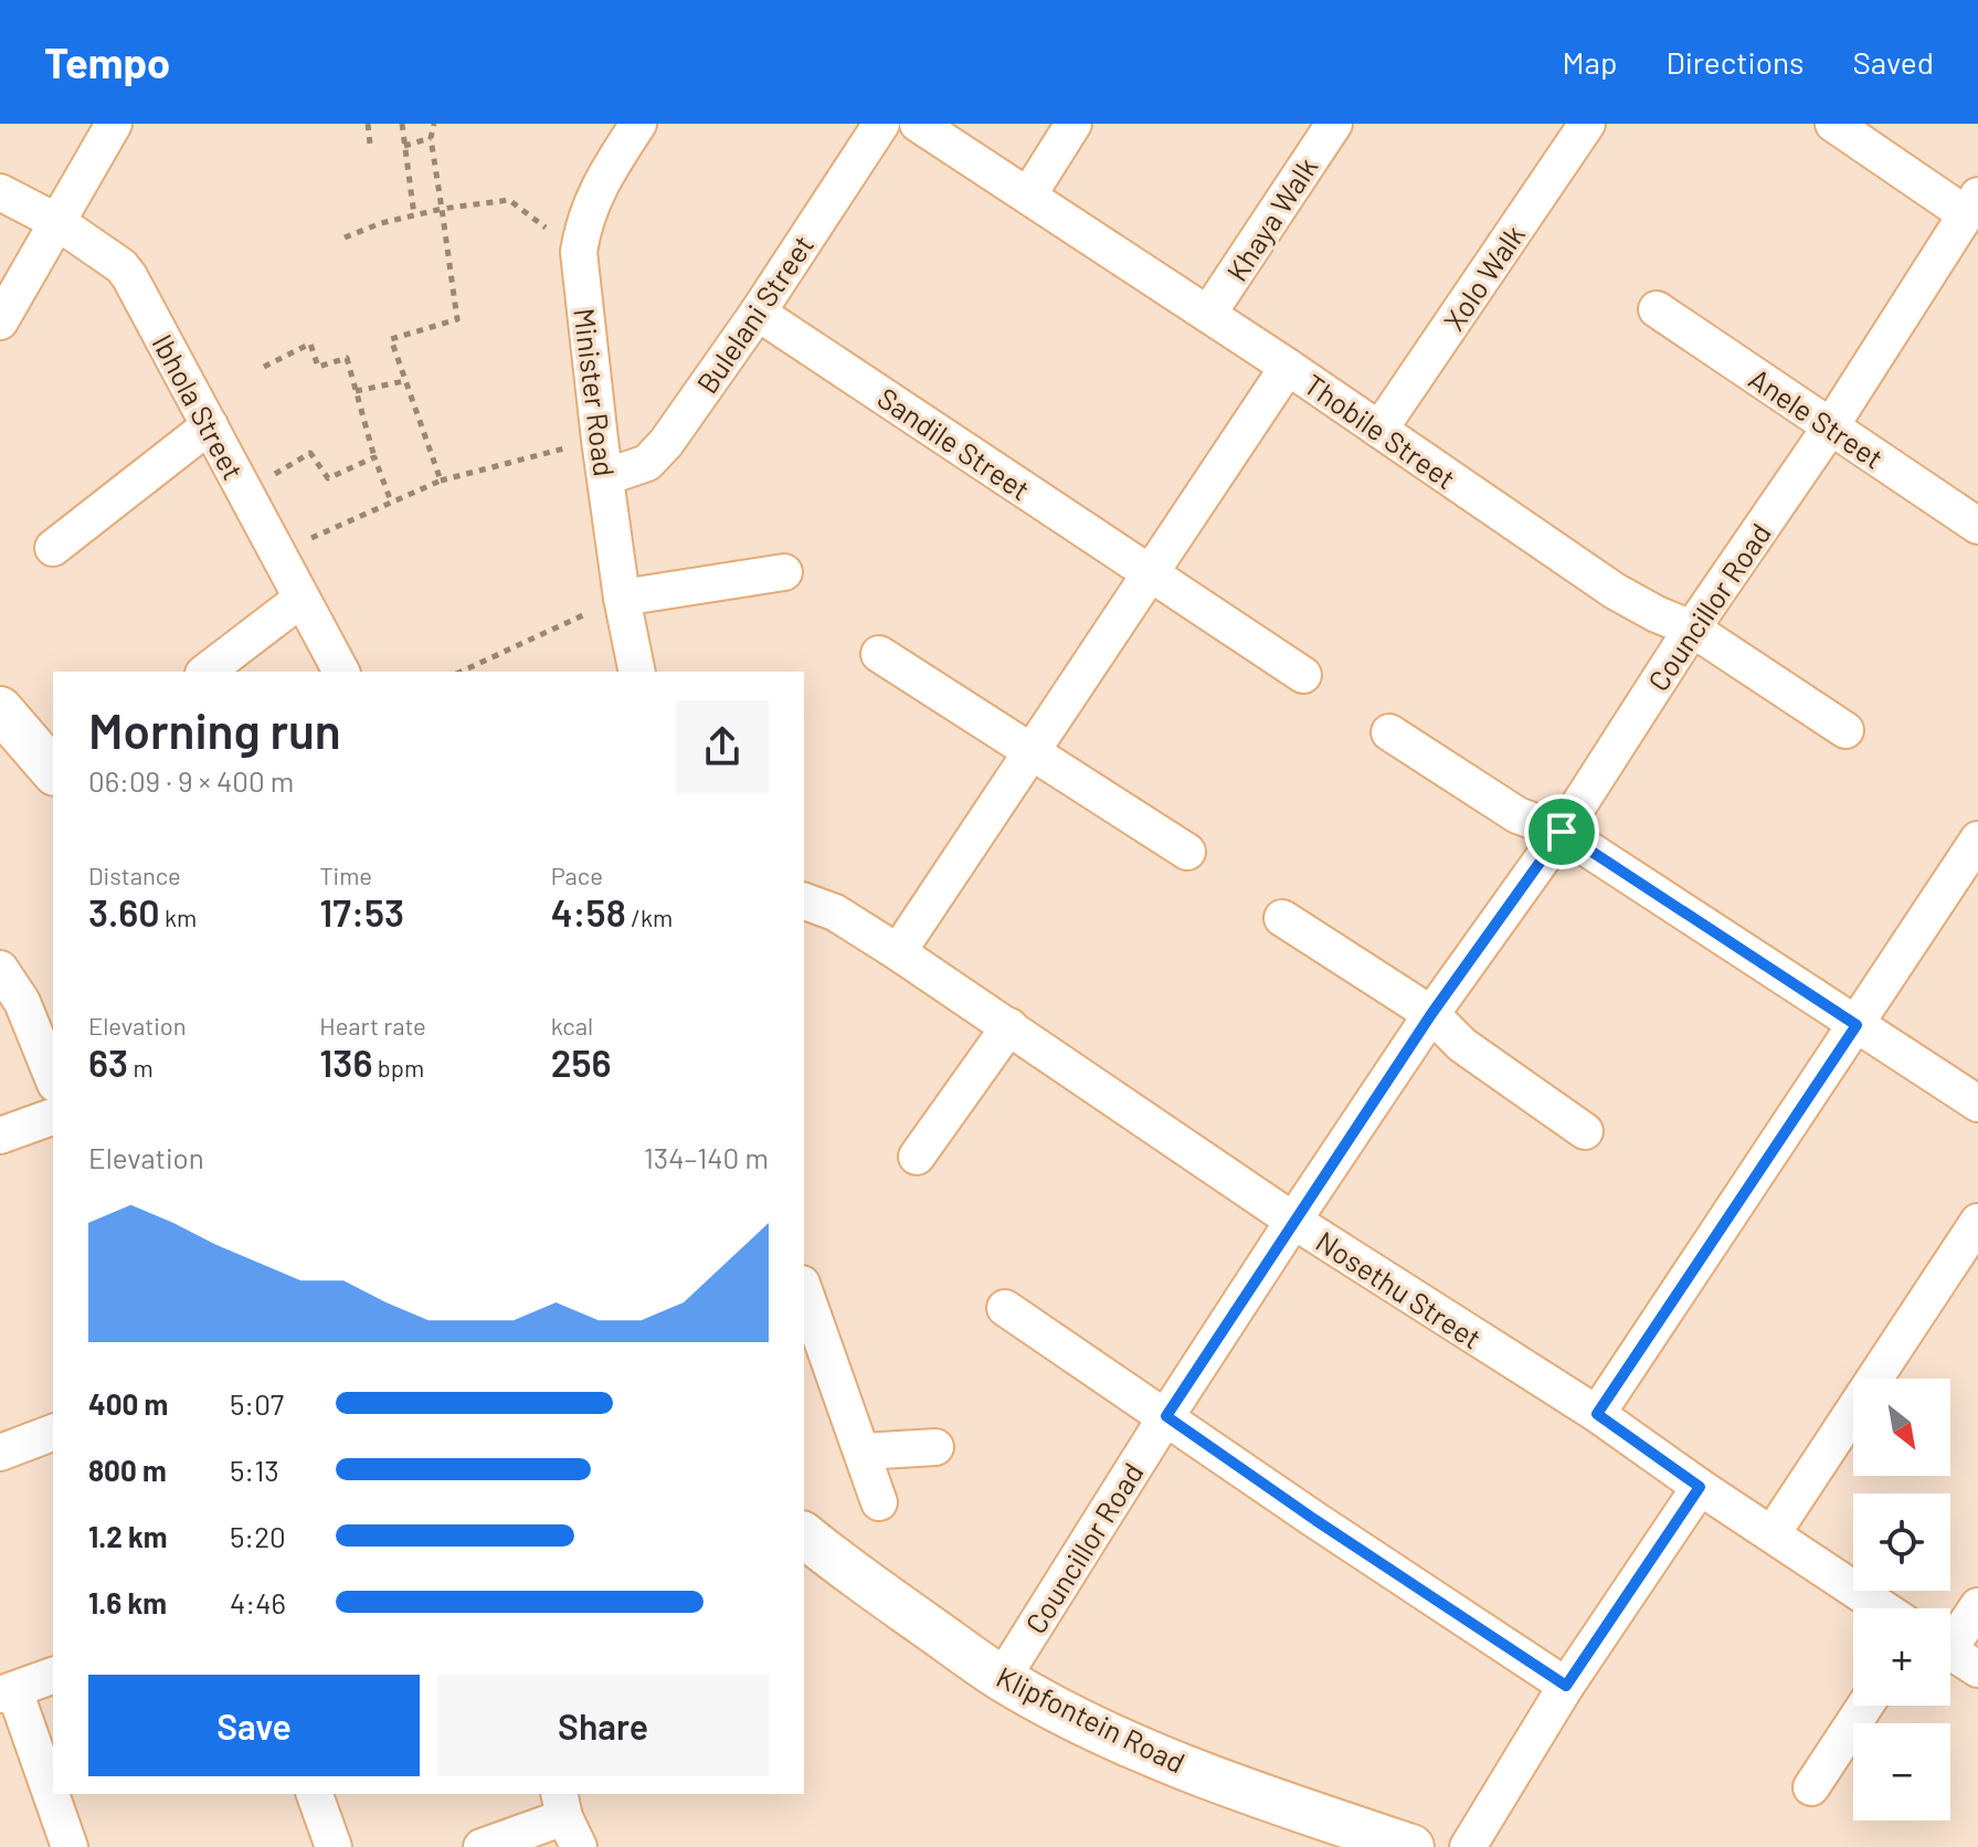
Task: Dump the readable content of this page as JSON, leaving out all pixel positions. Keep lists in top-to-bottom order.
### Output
{
  "streets": {
    "street": [
      "Khaya Walk",
      "Xolo Walk",
      "Bulelani Street",
      "Minister Road",
      "Ibhola Street",
      "Anele Street",
      "Thobile Street",
      "Sandile Street",
      "Councillor Road",
      "Nosethu Street",
      "Klipfontein Road"
    ]
  },
  "crossings": [
    ["Khaya Walk", "Thobile Street"],
    ["Xolo Walk", "Thobile Street"],
    ["Bulelani Street", "Minister Road"],
    ["Bulelani Street", "Sandile Street"],
    ["Anele Street", "Councillor Road"],
    ["Thobile Street", "Councillor Road"],
    ["Councillor Road", "Nosethu Street"],
    ["Councillor Road", "Klipfontein Road"]
  ],
  "north": "bottom right",
  "page": {
    "header": "Tempo",
    "nav": ["Map", "Directions", "Saved"],
    "heading": ["Morning run", "06:09 · 9 × 400 m"],
    "stats": [
      ["Distance", "3.60 km"],
      ["Time", "17:53"],
      ["Pace", "4:58 /km"],
      ["Elevation", "63 m"],
      ["Heart rate", "136 bpm"],
      ["kcal", "256"]
    ],
    "chart": ["Elevation", "134–140 m"],
    "list": [
      {
        "name": "400 m",
        "note": "5:07"
      },
      {
        "name": "800 m",
        "note": "5:13"
      },
      {
        "name": "1.2 km",
        "note": "5:20"
      },
      {
        "name": "1.6 km",
        "note": "4:46"
      }
    ],
    "map_buttons": ["+", "−"],
    "buttons": ["Save", "Share"]
  }
}
